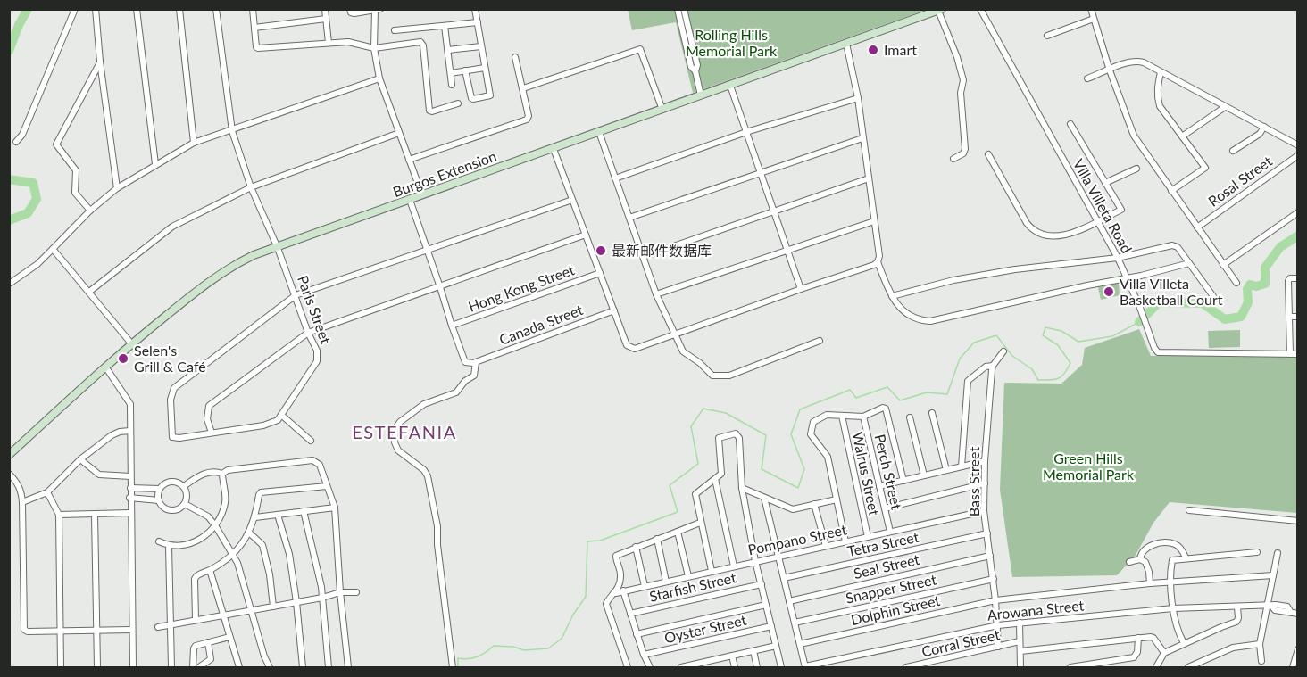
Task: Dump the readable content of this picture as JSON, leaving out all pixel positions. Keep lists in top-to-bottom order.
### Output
{
  "streets": {
    "main road": ["Burgos Extension"],
    "street": [
      "Rosal Street",
      "Villa Villeta Road",
      "Hong Kong Street",
      "Paris Street",
      "Canada Street",
      "Perch Street",
      "Walrus Street",
      "Bass Street",
      "Pompano Street",
      "Tetra Street",
      "Seal Street",
      "Starfish Street",
      "Snapper Street",
      "Dolphin Street",
      "Arowana Street",
      "Oyster Street",
      "Corral Street"
    ]
  },
  "crossings": [
    ["Burgos Extension", "Paris Street"],
    ["Perch Street", "Pompano Street"],
    ["Walrus Street", "Pompano Street"],
    ["Bass Street", "Pompano Street"],
    ["Bass Street", "Tetra Street"],
    ["Bass Street", "Seal Street"],
    ["Bass Street", "Snapper Street"],
    ["Bass Street", "Dolphin Street"],
    ["Bass Street", "Arowana Street"],
    ["Bass Street", "Corral Street"]
  ],
  "districts": ["ESTEFANIA"],
  "parks": ["Rolling Hills Memorial Park", "Green Hills Memorial Park"],
  "places": [
    "Imart",
    "最新邮件数据库",
    "Villa Villeta Basketball Court",
    "Selen's Grill & Café"
  ]
}
